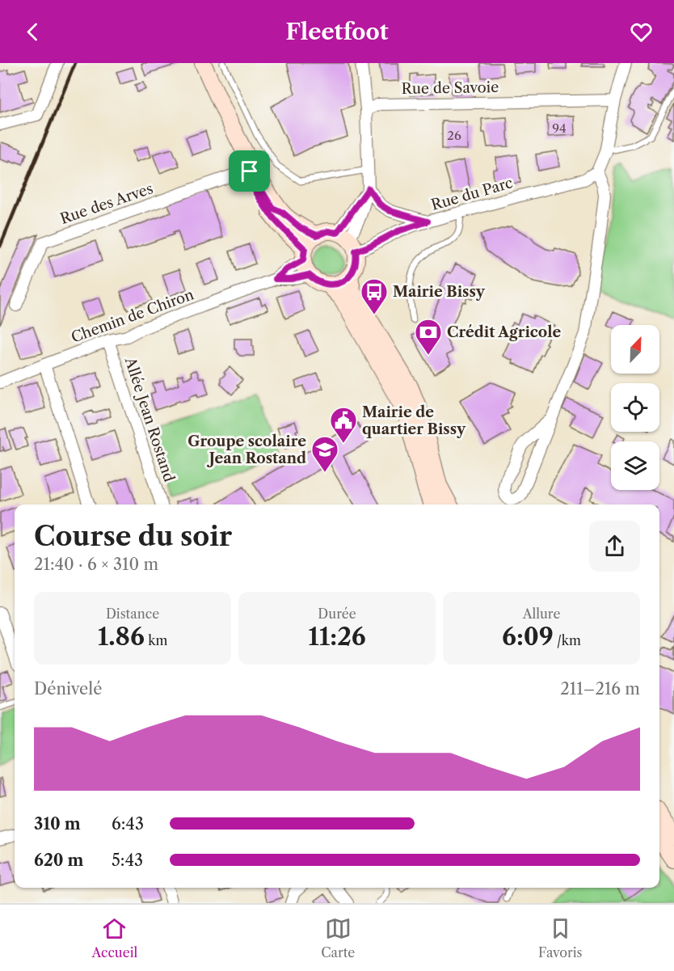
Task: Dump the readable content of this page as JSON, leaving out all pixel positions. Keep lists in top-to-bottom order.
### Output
{
  "streets": {
    "street": [
      "Rue de Savoie",
      "Rue du Parc",
      "Rue des Arves",
      "Chemin de Chiron",
      "Allée Jean Rostand"
    ]
  },
  "crossings": [
    ["Rue du Parc", "Chemin de Chiron"],
    ["Chemin de Chiron", "Allée Jean Rostand"]
  ],
  "places": {
    "bus stop": ["Mairie Bissy"],
    "bank": ["Crédit Agricole"],
    "public building": ["Mairie de quartier Bissy"],
    "school or university": ["Groupe scolaire Jean Rostand"]
  },
  "house_numbers": ["94", "26"],
  "north": "top right",
  "page": {
    "header": "Fleetfoot",
    "heading": ["Course du soir", "21:40 · 6 × 310 m"],
    "stats": [
      ["Distance", "1.86 km"],
      ["Durée", "11:26"],
      ["Allure", "6:09 /km"]
    ],
    "chart": ["Dénivelé", "211–216 m"],
    "list": [
      {
        "name": "310 m",
        "note": "6:43"
      },
      {
        "name": "620 m",
        "note": "5:43"
      }
    ],
    "tabs": ["Accueil", "Carte", "Favoris"]
  }
}
